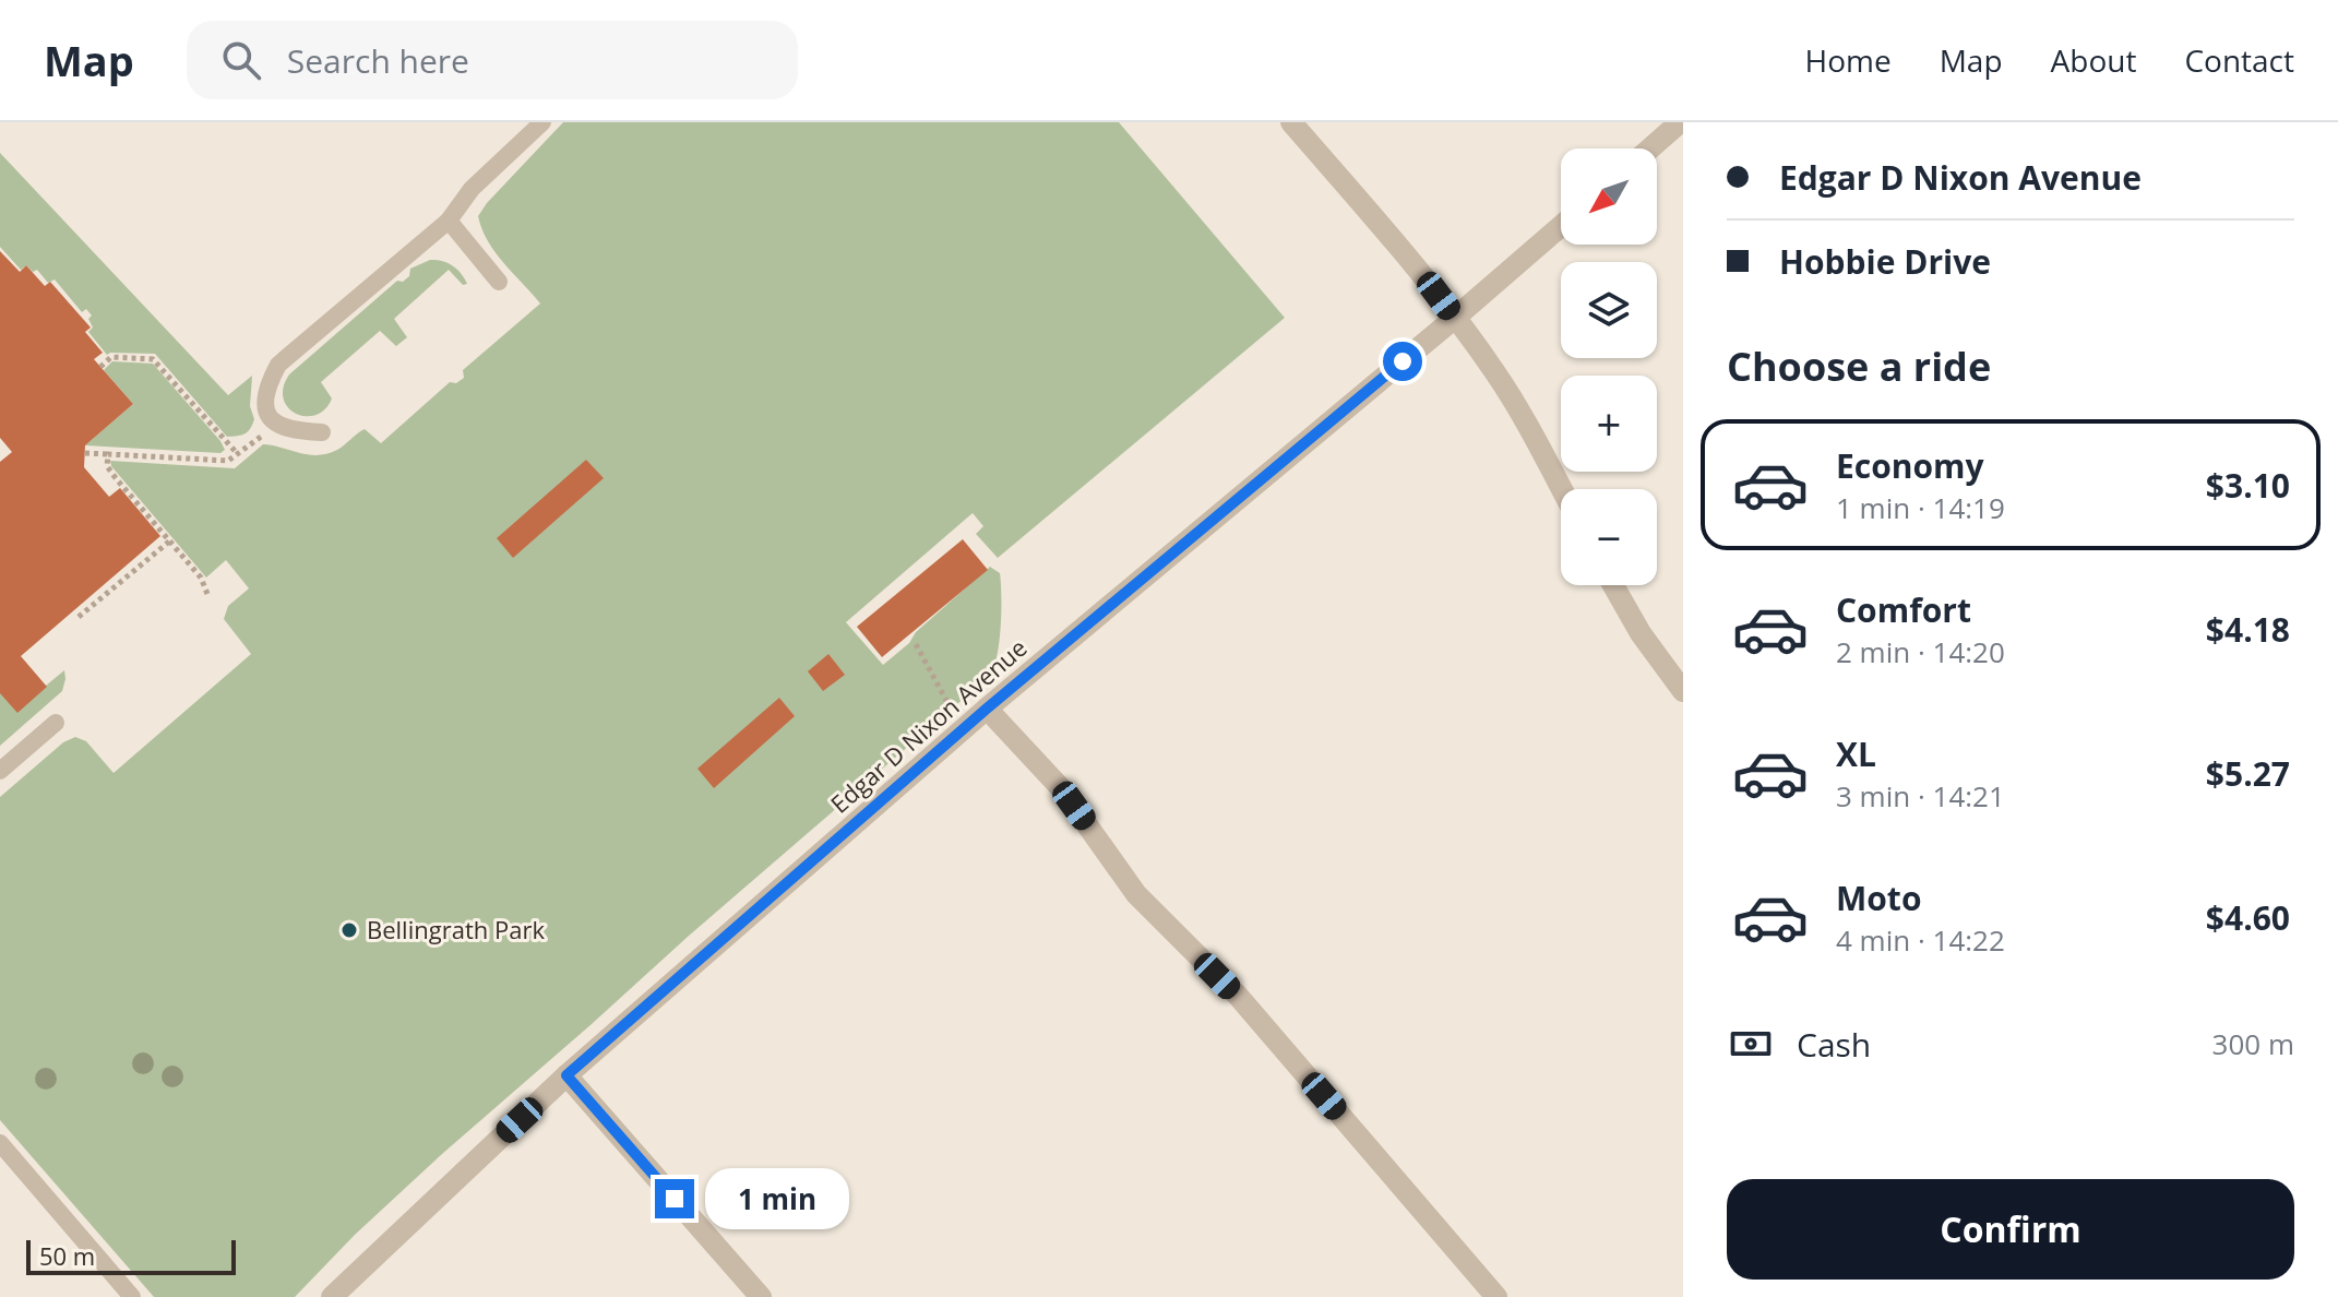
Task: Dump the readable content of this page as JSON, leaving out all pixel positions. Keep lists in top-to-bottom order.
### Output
{
  "streets": {
    "street": ["Edgar D Nixon Avenue"]
  },
  "places": ["Bellingrath Park"],
  "scale_bar": "50 m",
  "north": "bottom left",
  "page": {
    "header": "Map",
    "search": "Search here",
    "nav": [
      "Home",
      "Map",
      "About",
      "Contact"
    ],
    "banner": ["Edgar D Nixon Avenue", "Hobbie Drive"],
    "map_buttons": ["+", "−"],
    "heading": "Choose a ride",
    "list": [
      {
        "name": "Economy",
        "note": "1 min · 14:19",
        "value": "$3.10"
      },
      {
        "name": "Comfort",
        "note": "2 min · 14:20",
        "value": "$4.18"
      },
      {
        "name": "XL",
        "note": "3 min · 14:21",
        "value": "$5.27"
      },
      {
        "name": "Moto",
        "note": "4 min · 14:22",
        "value": "$4.60"
      }
    ],
    "pay": ["Cash", "300 m"],
    "buttons": "Confirm",
    "bubble": "1 min",
    "scale": "50 m"
  }
}
